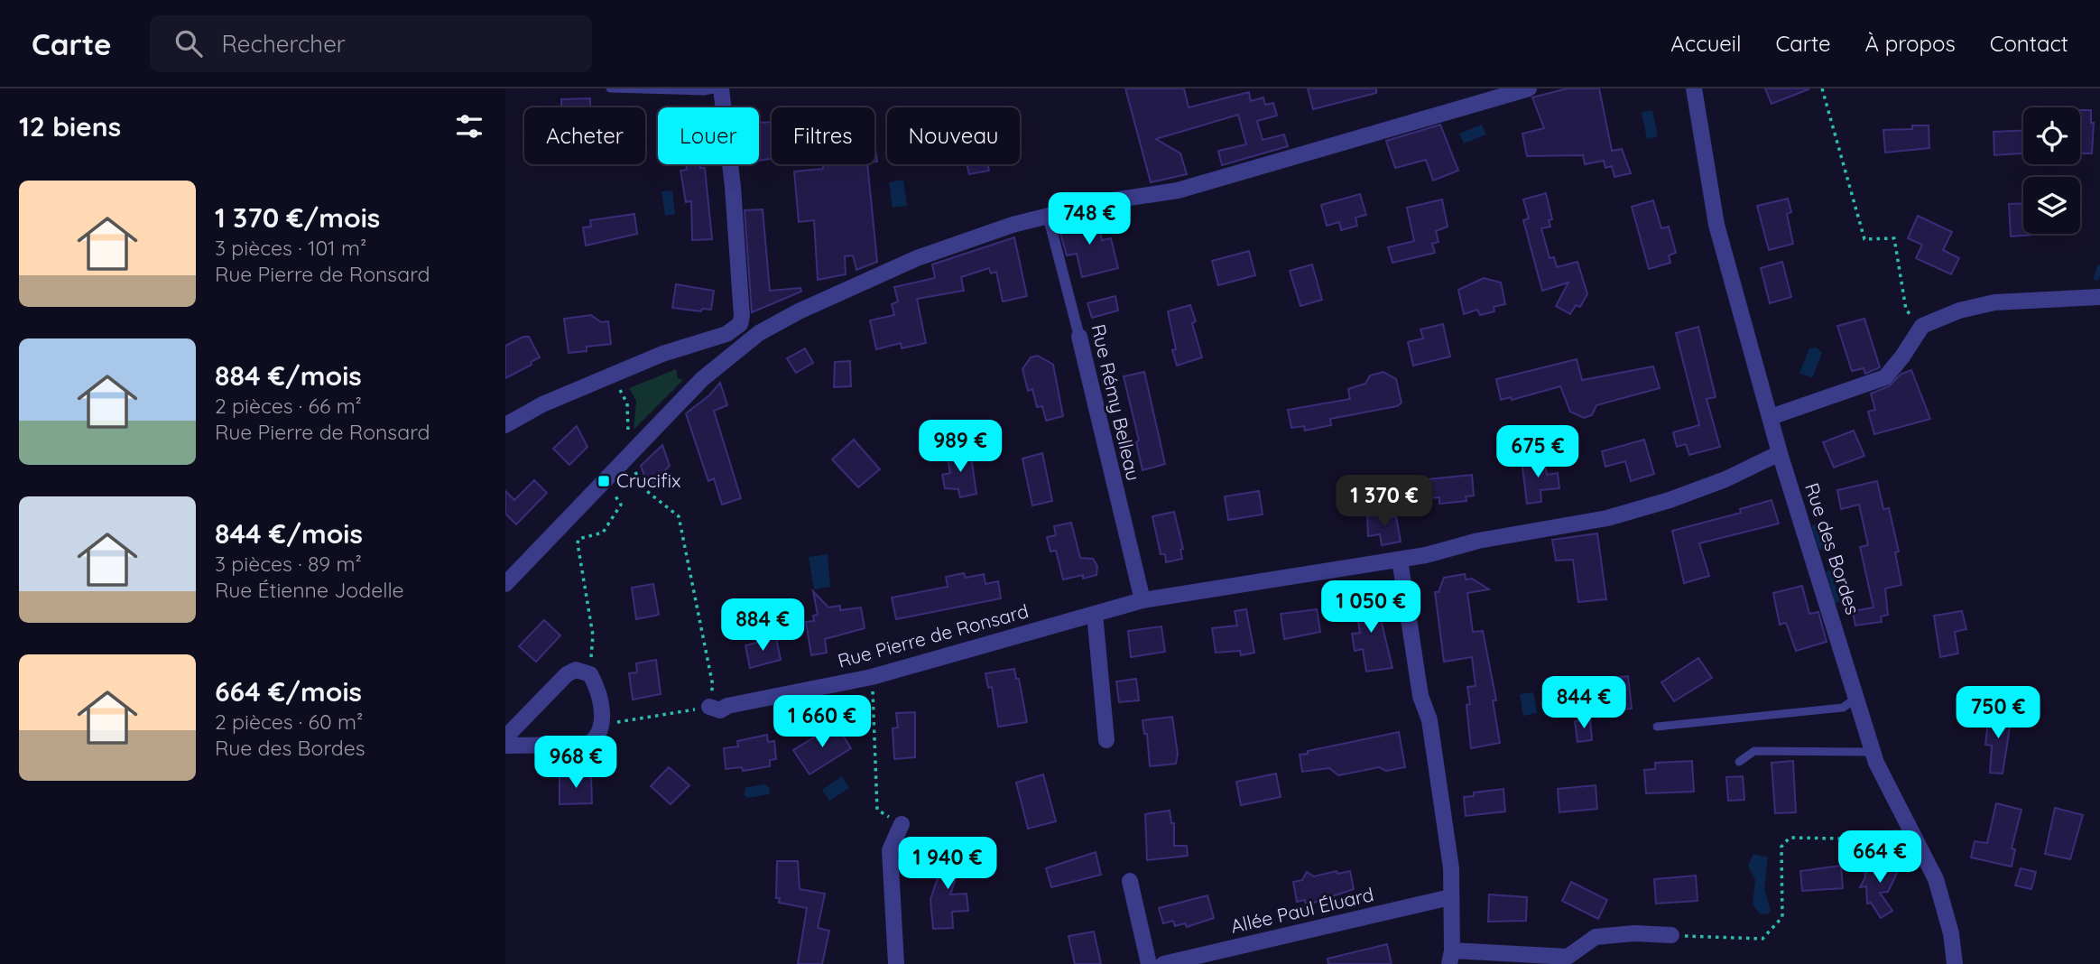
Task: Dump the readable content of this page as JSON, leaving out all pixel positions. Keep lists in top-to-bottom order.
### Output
{
  "streets": {
    "street": [
      "Rue Rémy Belleau",
      "Rue des Bordes",
      "Rue Pierre de Ronsard",
      "Allée Paul Éluard"
    ]
  },
  "crossings": [
    ["Rue Rémy Belleau", "Rue Pierre de Ronsard"],
    ["Rue des Bordes", "Rue Pierre de Ronsard"]
  ],
  "places": {
    "transit": ["Crucifix"]
  },
  "page": {
    "header": "Carte",
    "search": "Rechercher",
    "nav": [
      "Accueil",
      "Carte",
      "À propos",
      "Contact"
    ],
    "heading": "12 biens",
    "chip": [
      "Acheter",
      "Louer",
      "Filtres",
      "Nouveau"
    ],
    "list": [
      {
        "name": "1 370 €/mois",
        "note": "3 pièces · 101 m² · Rue Pierre de Ronsard"
      },
      {
        "name": "884 €/mois",
        "note": "2 pièces · 66 m² · Rue Pierre de Ronsard"
      },
      {
        "name": "844 €/mois",
        "note": "3 pièces · 89 m² · Rue Étienne Jodelle"
      },
      {
        "name": "664 €/mois",
        "note": "2 pièces · 60 m² · Rue des Bordes"
      }
    ],
    "price": [
      "748 €",
      "989 €",
      "675 €",
      "1 370 €",
      "1 050 €",
      "884 €",
      "844 €",
      "750 €",
      "1 660 €",
      "968 €",
      "664 €",
      "1 940 €"
    ]
  }
}
